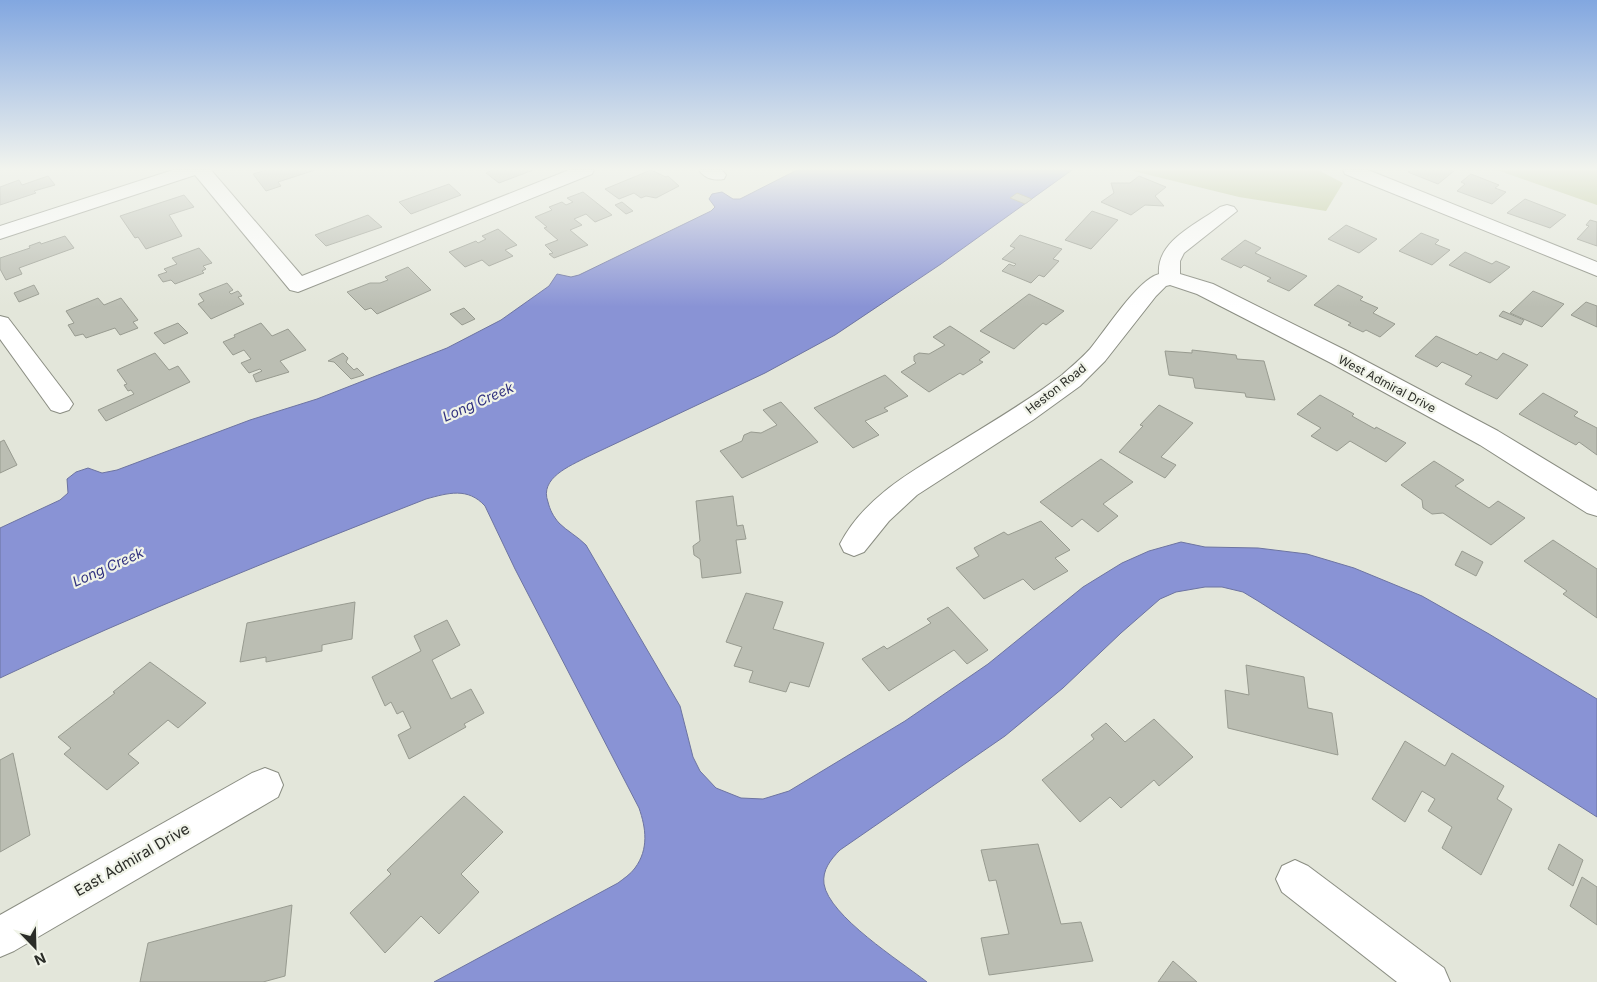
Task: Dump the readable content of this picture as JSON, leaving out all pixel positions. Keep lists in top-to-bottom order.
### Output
{
  "streets": {
    "street": ["West Admiral Drive", "Heston Road", "East Admiral Drive"]
  },
  "crossings": [
    ["West Admiral Drive", "Heston Road"]
  ],
  "water": ["Long Creek"],
  "north": "bottom right"
}
